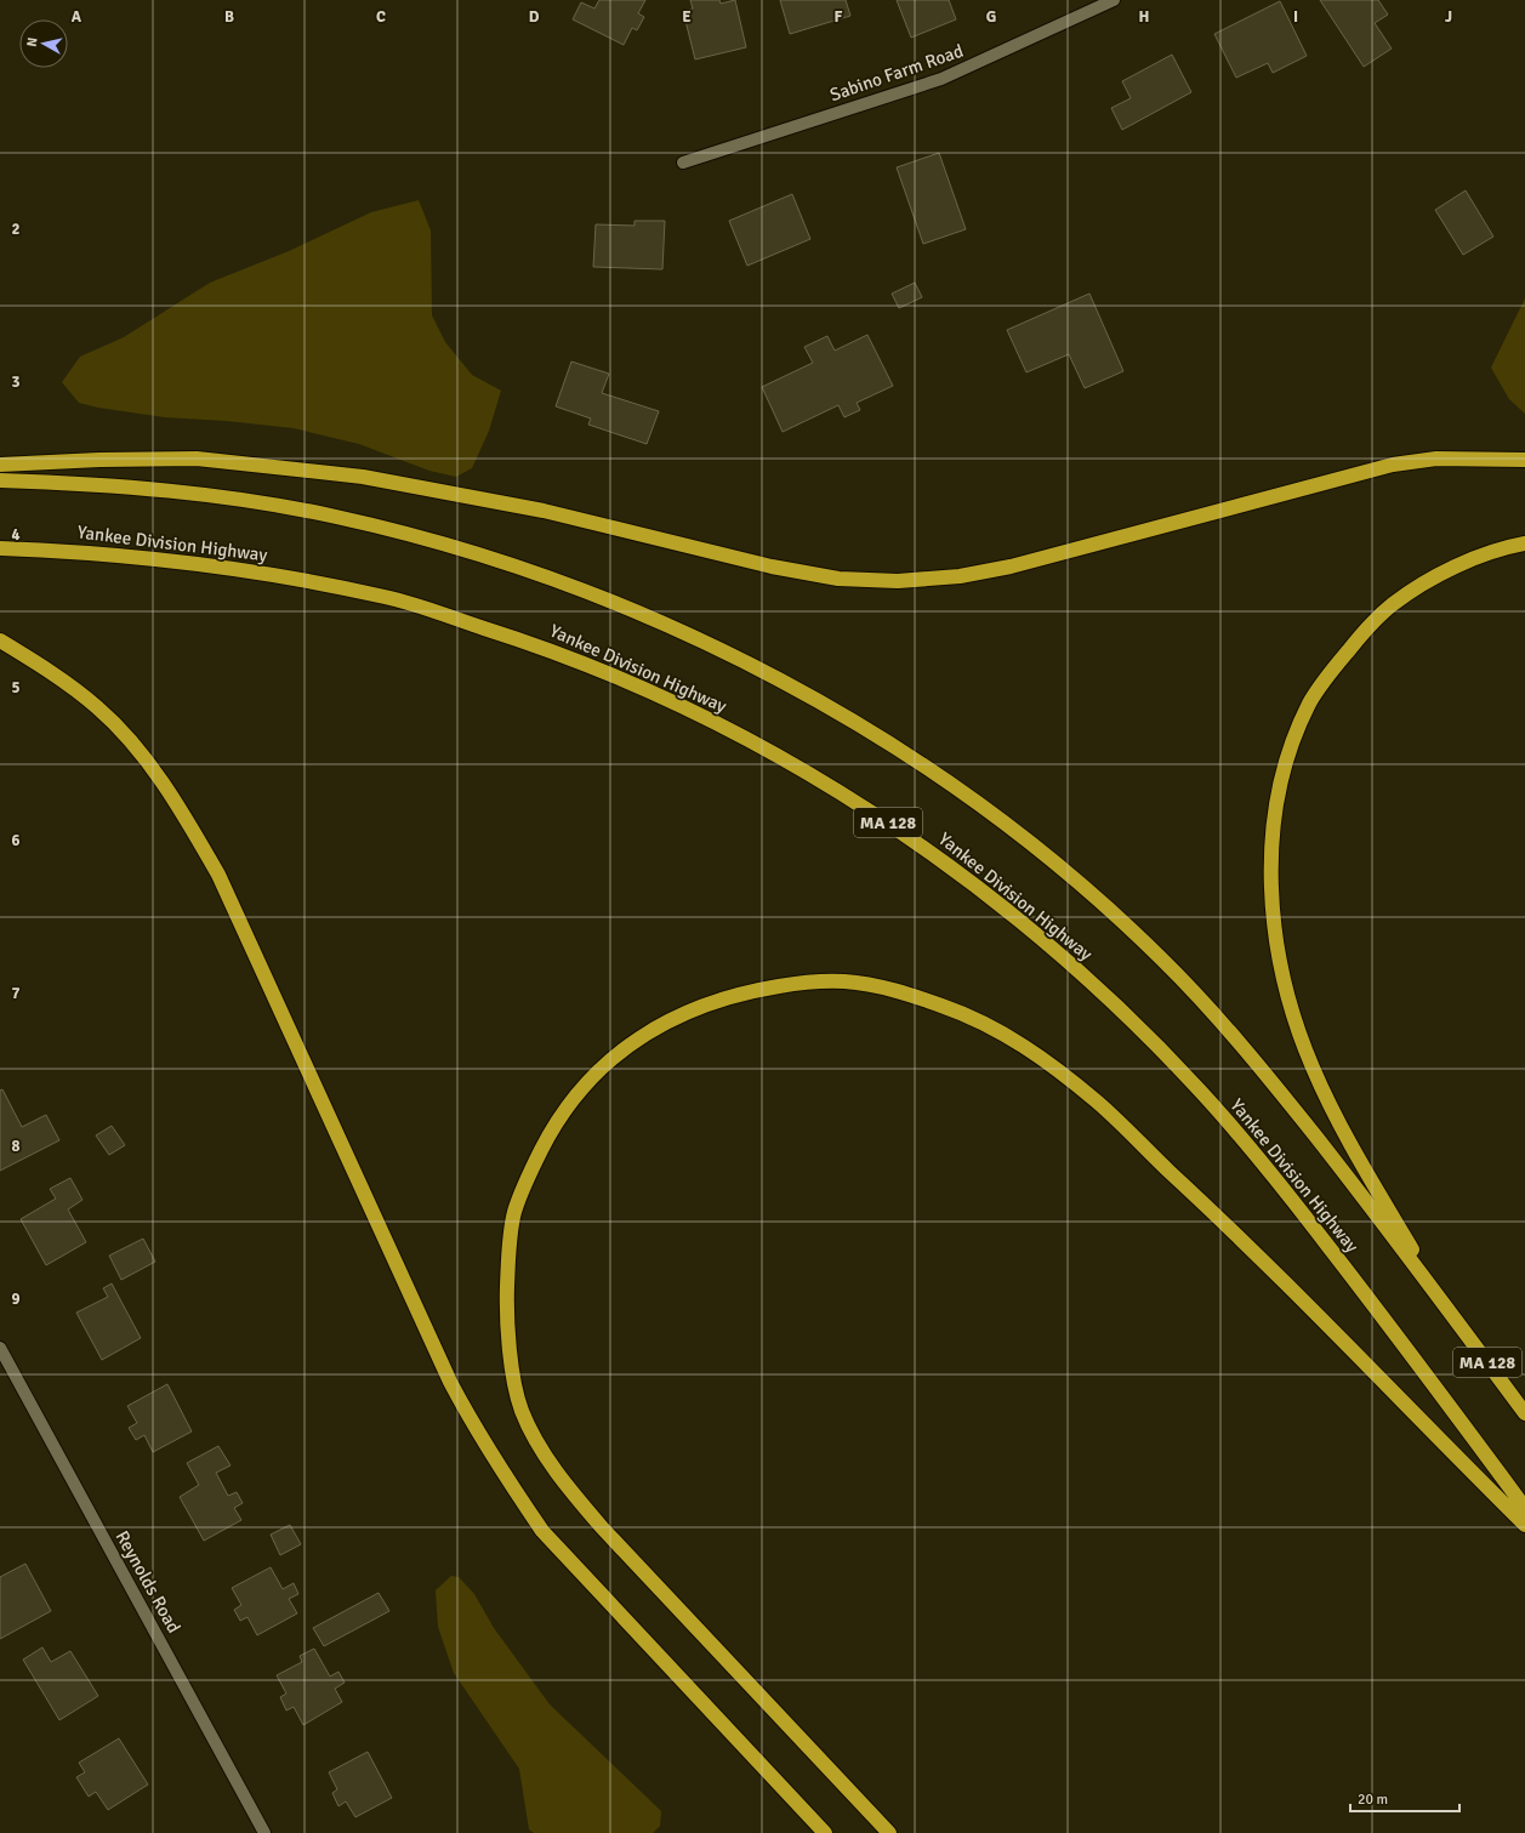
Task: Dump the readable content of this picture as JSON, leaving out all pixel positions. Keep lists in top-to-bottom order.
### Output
{
  "streets": {
    "highway": ["Yankee Division Highway", "MA 128"],
    "street": ["Sabino Farm Road", "Reynolds Road"]
  },
  "scale_bar": "20 m",
  "north": "left",
  "grid": {
    "columns": [
      "A",
      "B",
      "C",
      "D",
      "E",
      "F",
      "G",
      "H",
      "I",
      "J"
    ],
    "rows": [
      "2",
      "3",
      "4",
      "5",
      "6",
      "7",
      "8",
      "9"
    ]
  }
}
